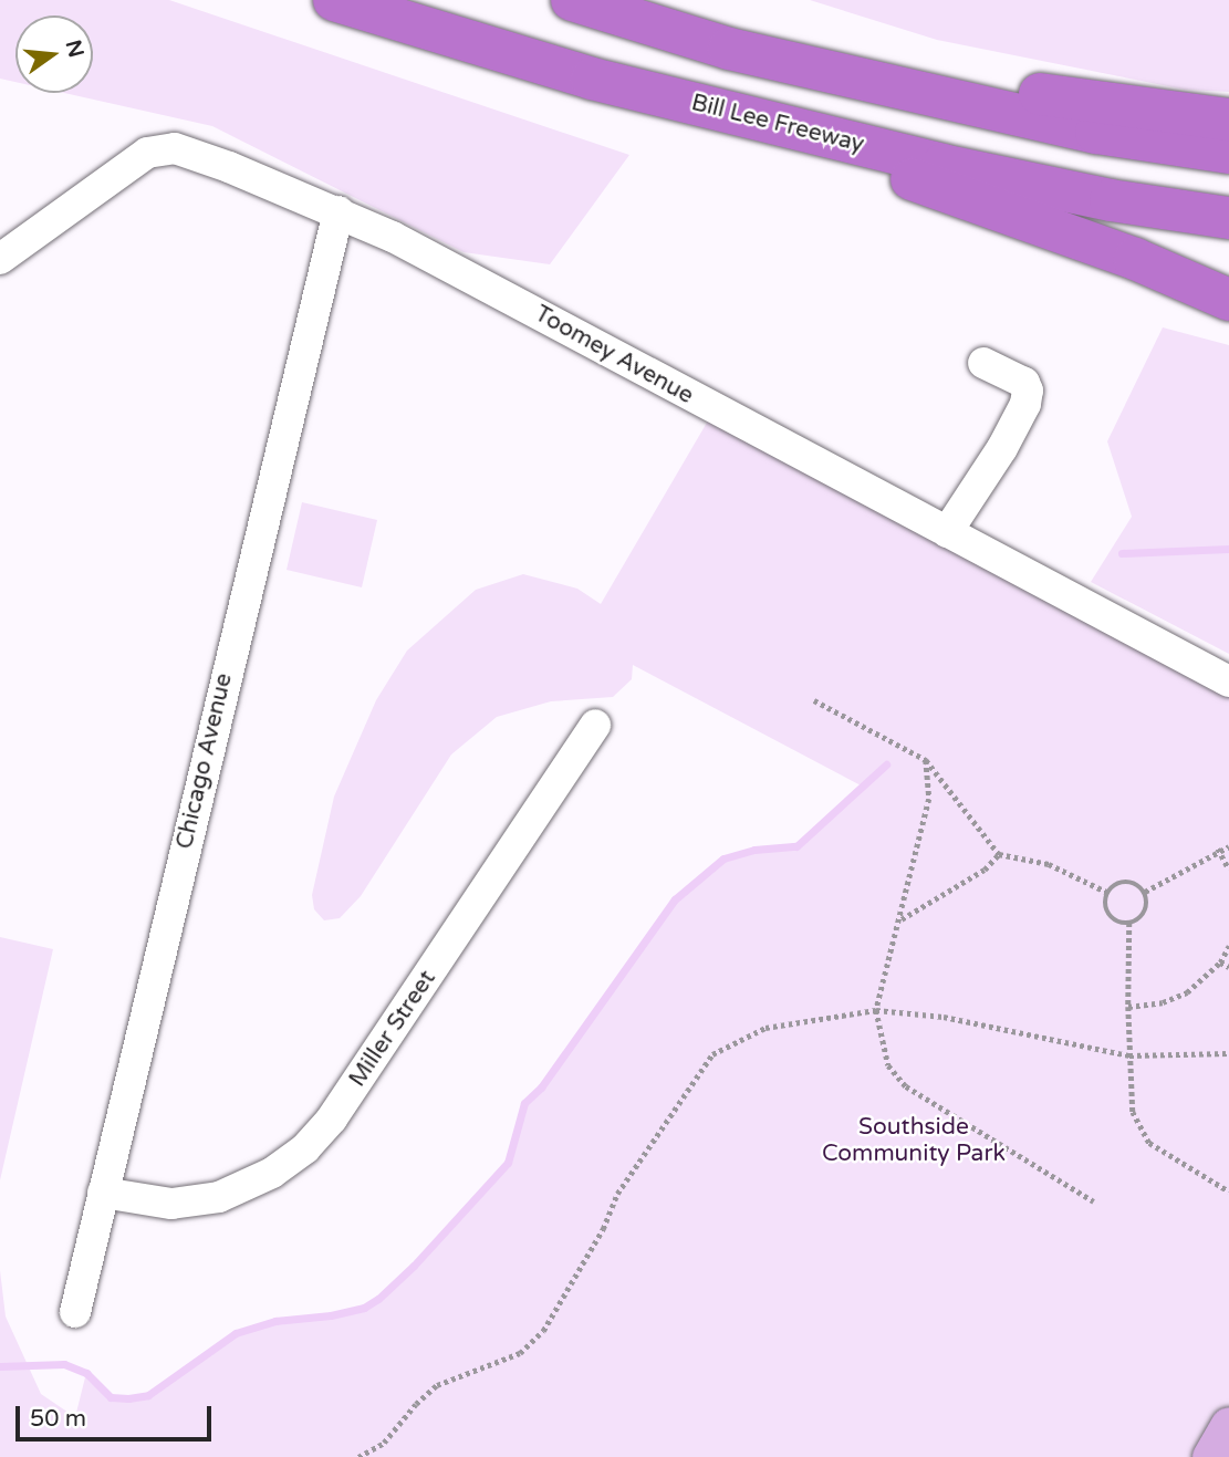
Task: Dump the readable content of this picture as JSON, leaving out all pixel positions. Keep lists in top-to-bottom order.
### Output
{
  "streets": {
    "highway": ["Bill Lee Freeway"],
    "street": ["Toomey Avenue", "Chicago Avenue", "Miller Street"]
  },
  "crossings": [
    ["Toomey Avenue", "Chicago Avenue"],
    ["Chicago Avenue", "Miller Street"]
  ],
  "parks": ["Southside Community Park"],
  "scale_bar": "50 m",
  "north": "right"
}
